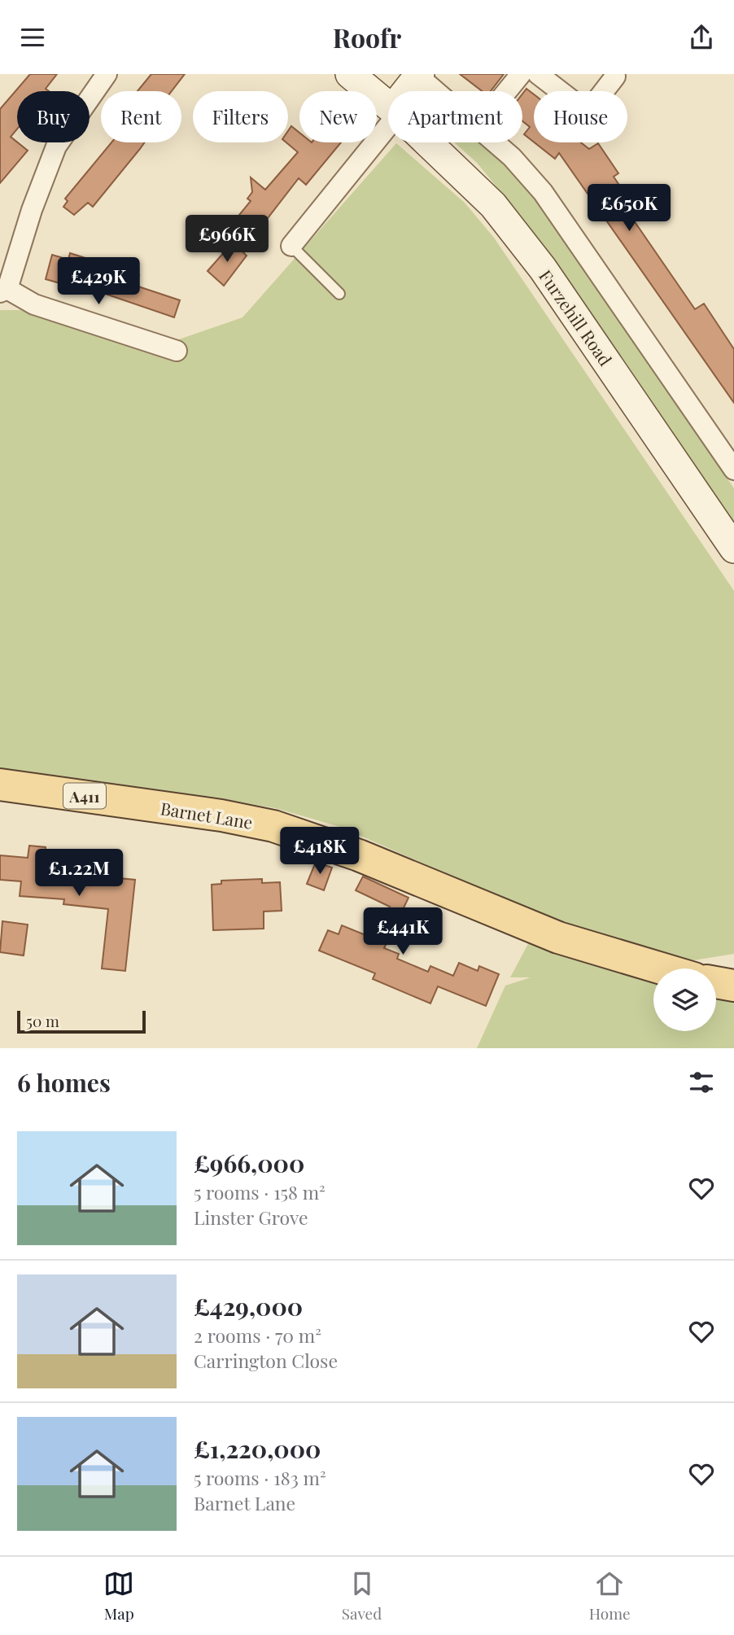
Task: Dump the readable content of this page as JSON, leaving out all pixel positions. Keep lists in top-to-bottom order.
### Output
{
  "streets": {
    "main road": ["A411", "Barnet Lane"],
    "street": ["Furzehill Road"]
  },
  "scale_bar": "50 m",
  "page": {
    "header": "Roofr",
    "chip": [
      "Buy",
      "Rent",
      "Filters",
      "New",
      "Apartment",
      "House"
    ],
    "price": [
      "£650K",
      "£966K",
      "£429K",
      "£418K",
      "£1.22M",
      "£441K"
    ],
    "scale": "50 m",
    "heading": "6 homes",
    "list": [
      {
        "name": "£966,000",
        "note": "5 rooms · 158 m² · Linster Grove"
      },
      {
        "name": "£429,000",
        "note": "2 rooms · 70 m² · Carrington Close"
      },
      {
        "name": "£1,220,000",
        "note": "5 rooms · 183 m² · Barnet Lane"
      }
    ],
    "tabs": ["Map", "Saved", "Home"]
  }
}
